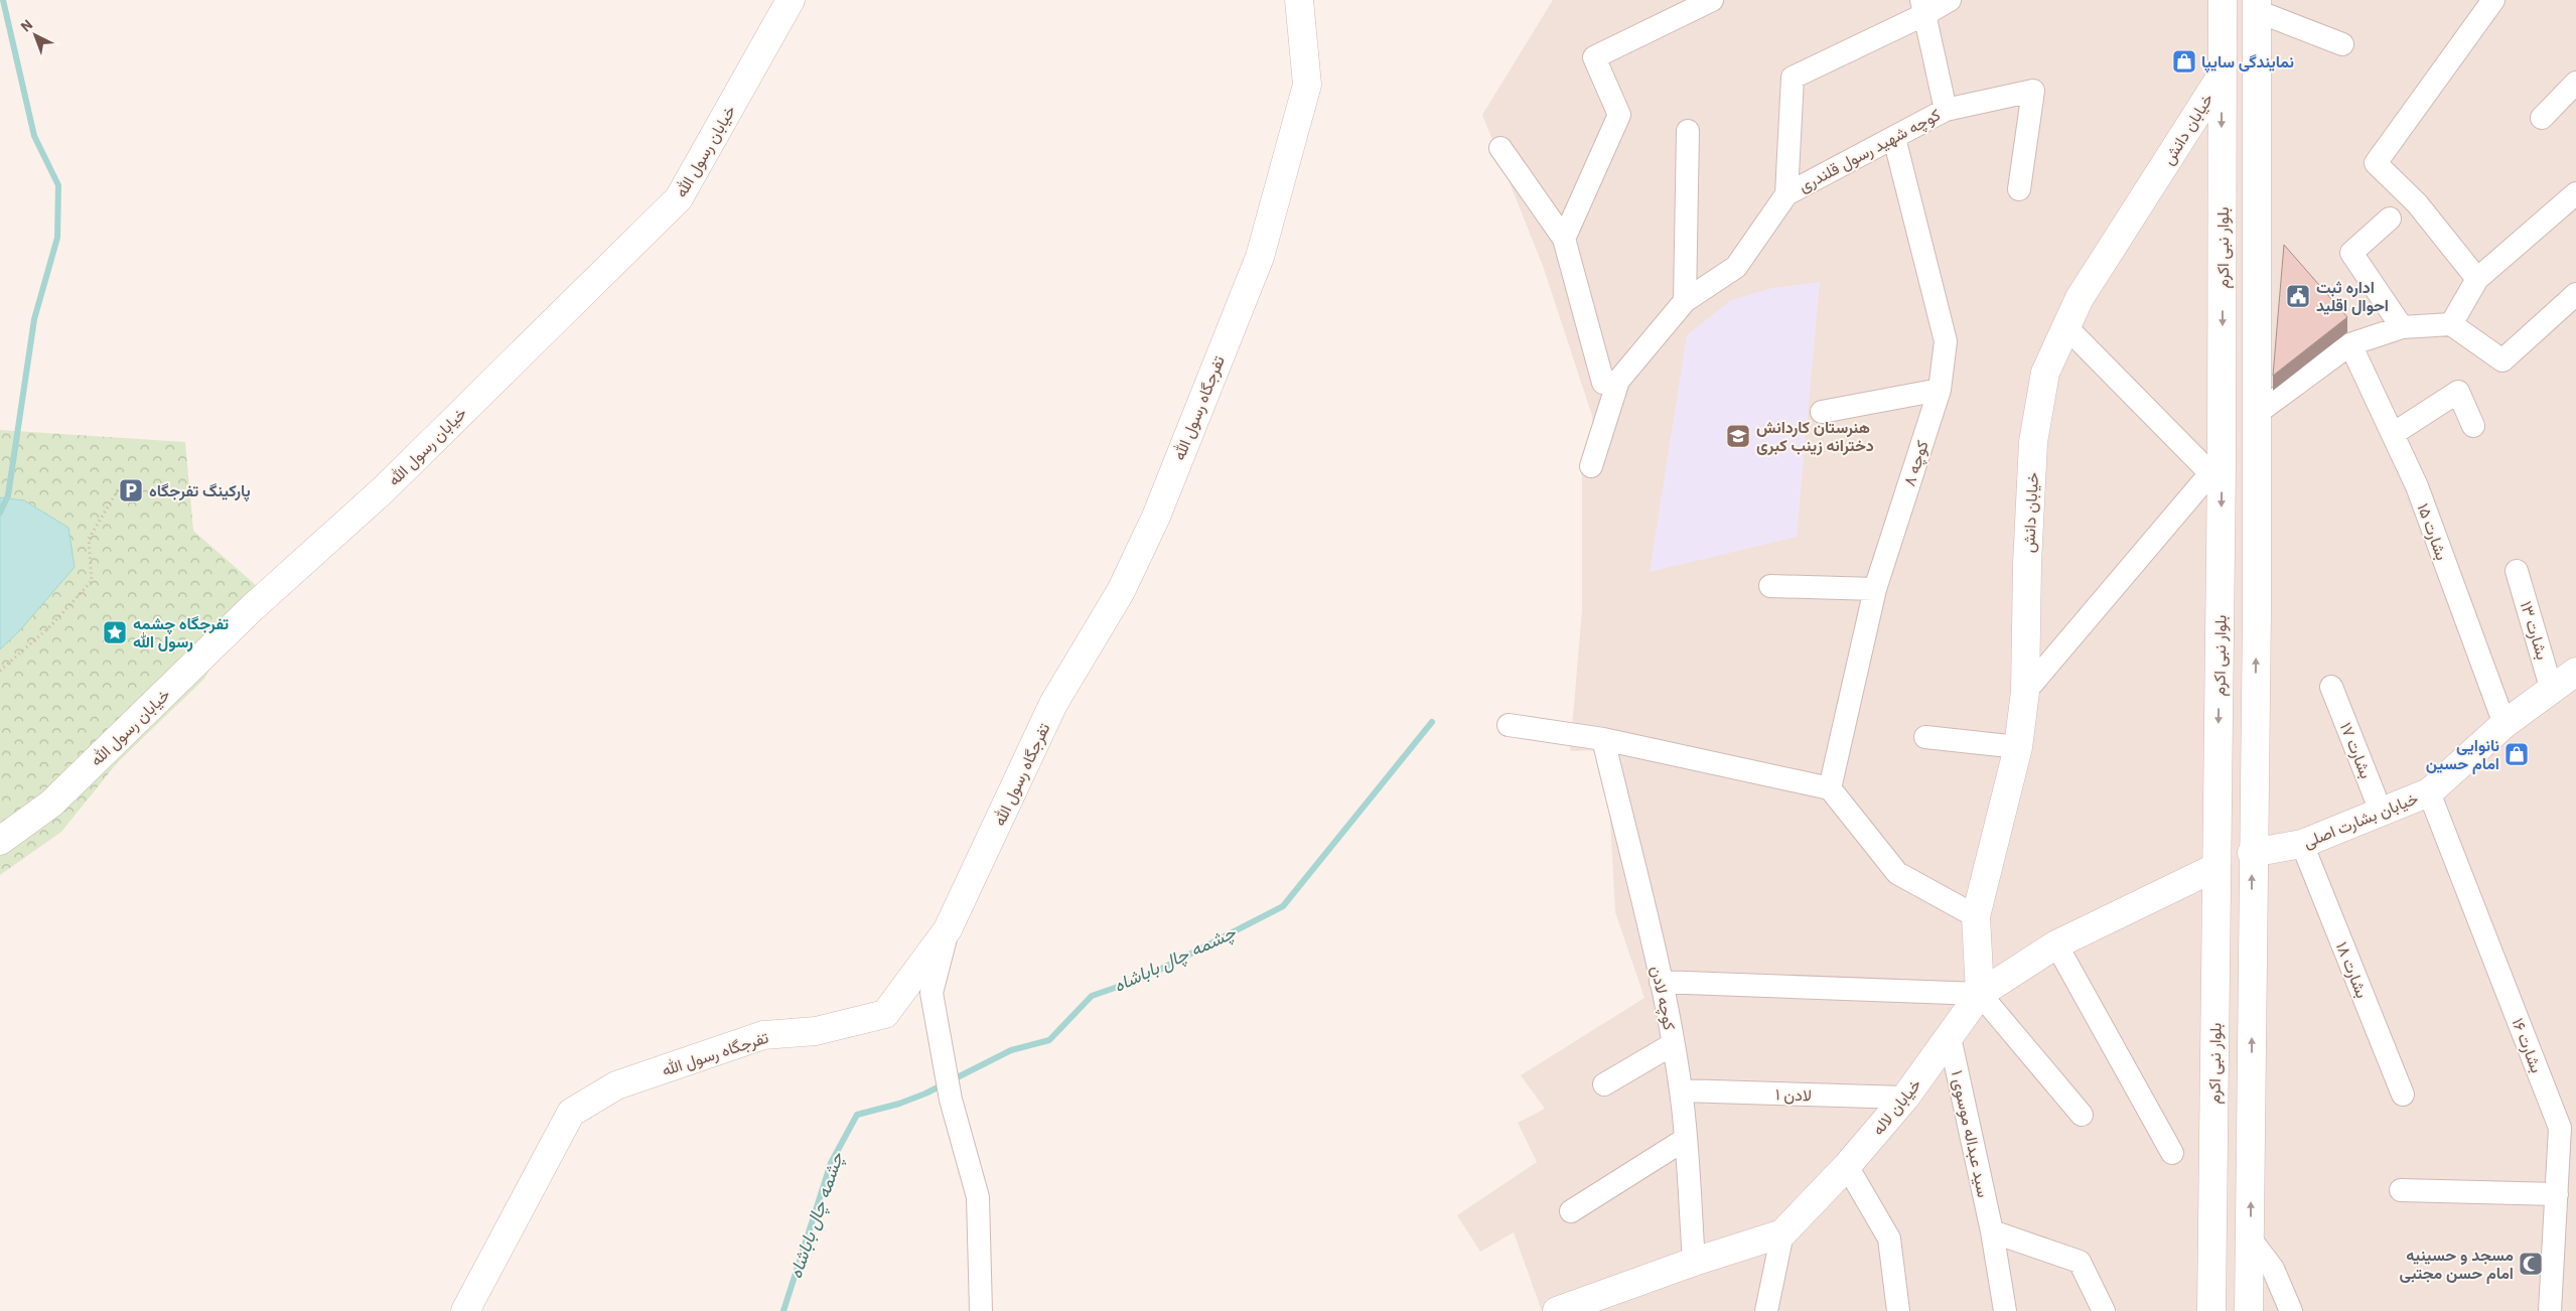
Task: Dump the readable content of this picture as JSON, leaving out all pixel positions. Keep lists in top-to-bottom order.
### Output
{
  "streets": {
    "street": [
      "خیابان دانش",
      "کوچه شهید رسول قلندری",
      "خیابان رسول الله",
      "بلوار نبی اکرم",
      "تفرجگاه رسول الله",
      "کوچه ۸",
      "بشارت ۱۵",
      "بشارت ۱۳",
      "بشارت ۱۷",
      "خیابان بشارت اصلی",
      "بشارت ۱۸",
      "کوچه لادن",
      "بشارت ۱۶",
      "لادن ۱",
      "خیابان لاله",
      "سید عبداله موسوی ۱"
    ]
  },
  "crossings": [
    ["خیابان دانش", "بلوار نبی اکرم"],
    ["خیابان دانش", "خیابان لاله"],
    ["کوچه شهید رسول قلندری", "کوچه ۸"],
    ["بلوار نبی اکرم", "خیابان بشارت اصلی"],
    ["بلوار نبی اکرم", "خیابان لاله"],
    ["بشارت ۱۵", "خیابان بشارت اصلی"],
    ["بشارت ۱۳", "خیابان بشارت اصلی"],
    ["بشارت ۱۷", "خیابان بشارت اصلی"],
    ["خیابان بشارت اصلی", "بشارت ۱۸"],
    ["خیابان بشارت اصلی", "بشارت ۱۶"],
    ["کوچه لادن", "لادن ۱"],
    ["کوچه لادن", "خیابان لاله"],
    ["لادن ۱", "خیابان لاله"],
    ["خیابان لاله", "سید عبداله موسوی ۱"]
  ],
  "water": ["چشمه چال باباشاه"],
  "places": {
    "shop": ["نمایندگی سایپا", "نانوایی امام حسین"],
    "public building": ["اداره ثبت احوال اقلید"],
    "school or university": ["هنرستان کاردانش دخترانه زینب کبری"],
    "parking": ["پارکینگ تفرجگاه"],
    "place": ["تفرجگاه چشمه رسول الله"],
    "mosque": ["مسجد و حسینیه امام حسن مجتبی"]
  },
  "north": "top left"
}
